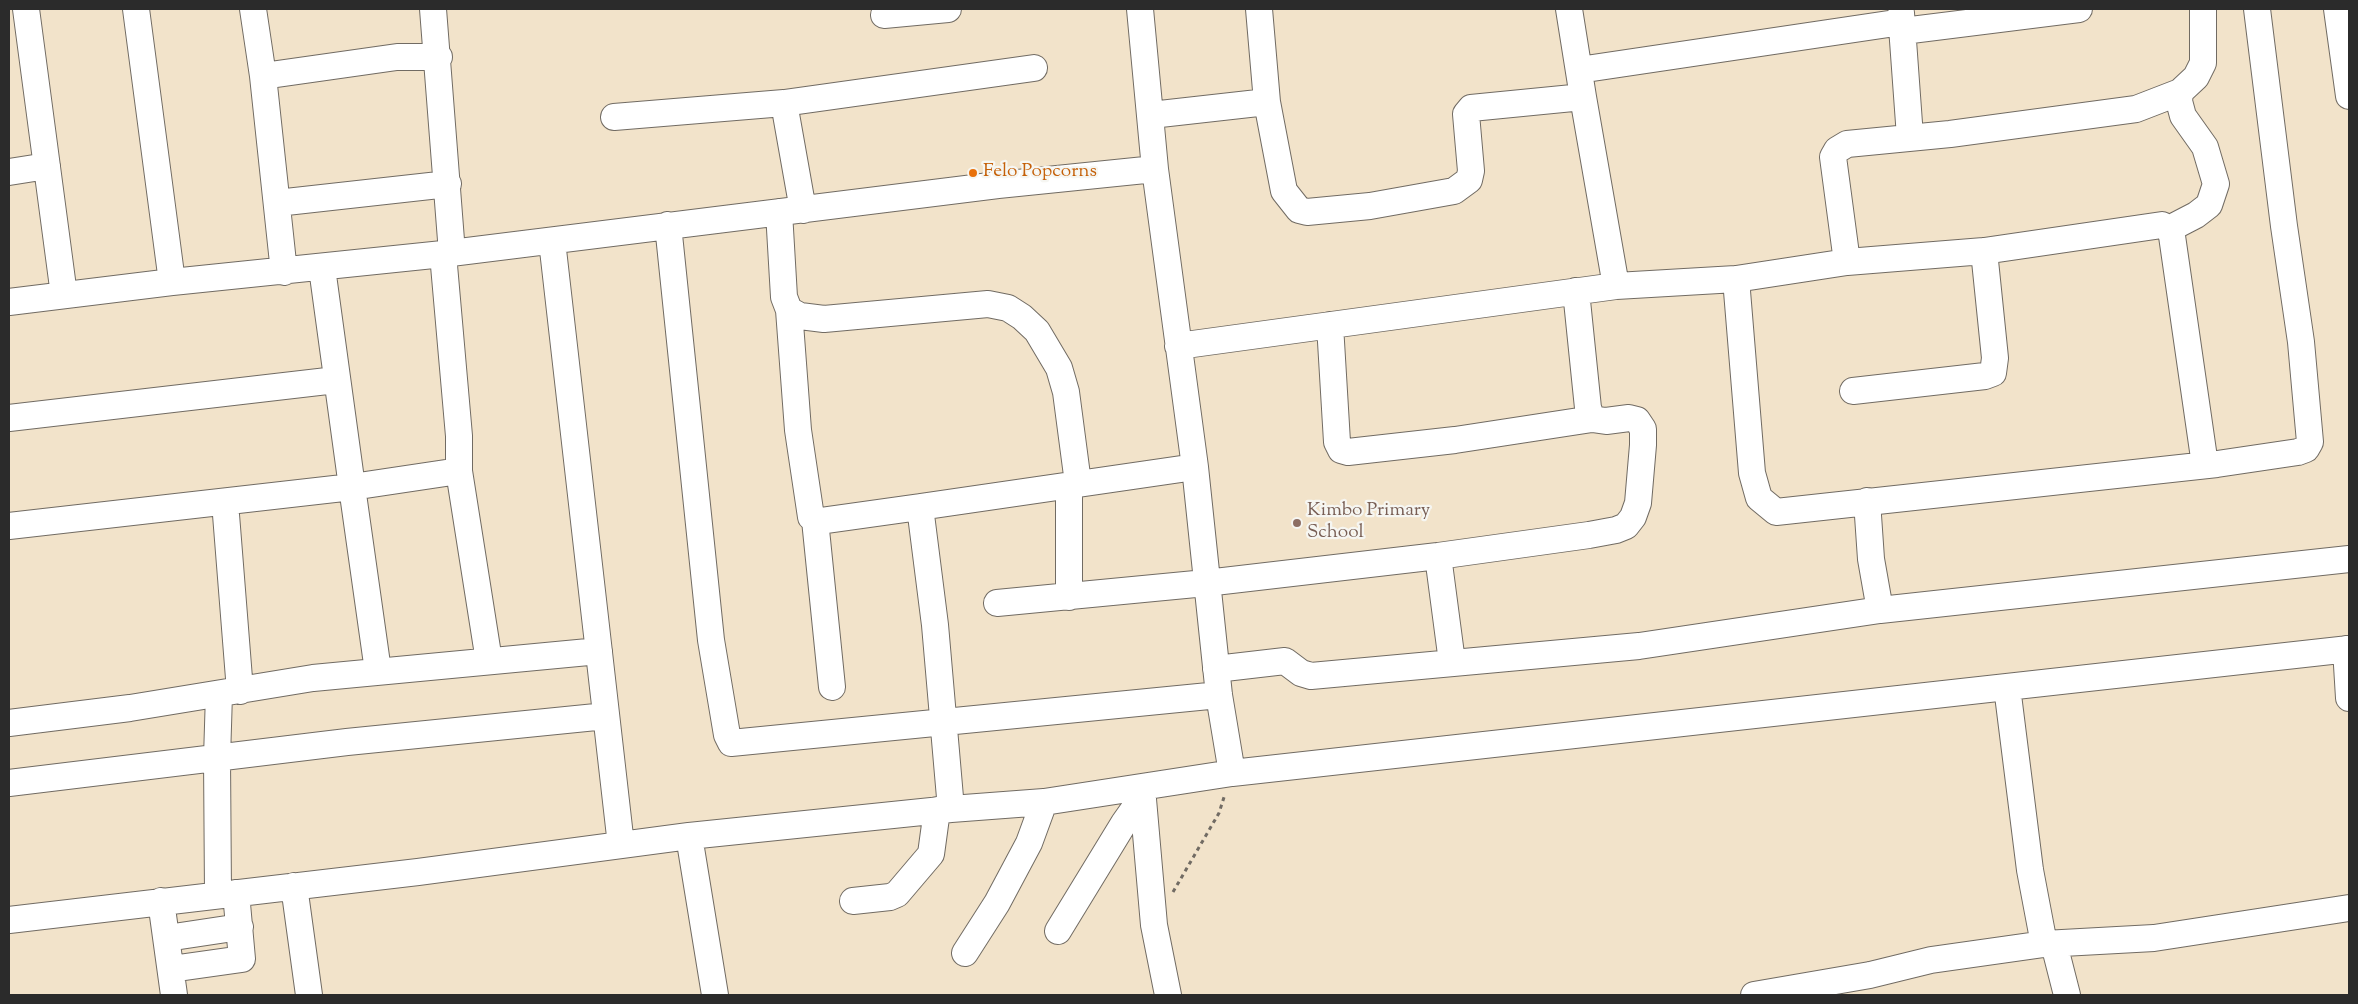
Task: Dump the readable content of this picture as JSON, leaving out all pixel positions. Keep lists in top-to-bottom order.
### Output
{
  "places": ["Felo Popcorns", "Kimbo Primary School"]
}
